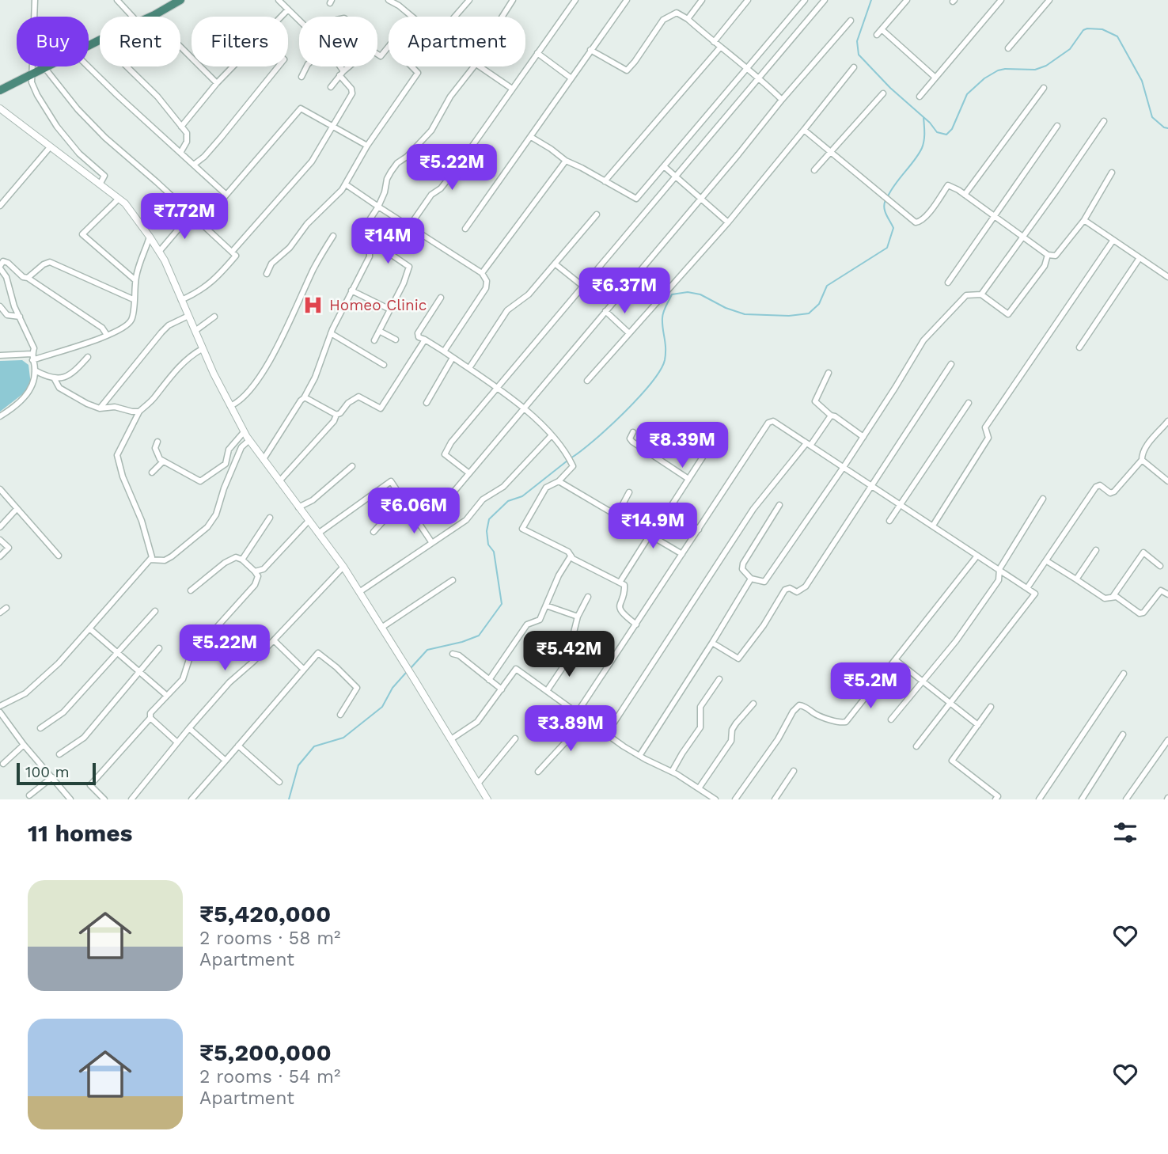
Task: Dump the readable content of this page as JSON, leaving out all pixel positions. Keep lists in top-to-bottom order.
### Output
{
  "places": {
    "hospital": ["Homeo Clinic"]
  },
  "scale_bar": "100 m",
  "page": {
    "chip": [
      "Buy",
      "Rent",
      "Filters",
      "New",
      "Apartment"
    ],
    "price": [
      "₹5.22M",
      "₹7.72M",
      "₹14M",
      "₹6.37M",
      "₹8.39M",
      "₹6.06M",
      "₹14.9M",
      "₹5.22M",
      "₹5.42M",
      "₹5.2M",
      "₹3.89M"
    ],
    "scale": "100 m",
    "heading": "11 homes",
    "list": [
      {
        "name": "₹5,420,000",
        "note": "2 rooms · 58 m² · Apartment"
      },
      {
        "name": "₹5,200,000",
        "note": "2 rooms · 54 m² · Apartment"
      }
    ]
  }
}
